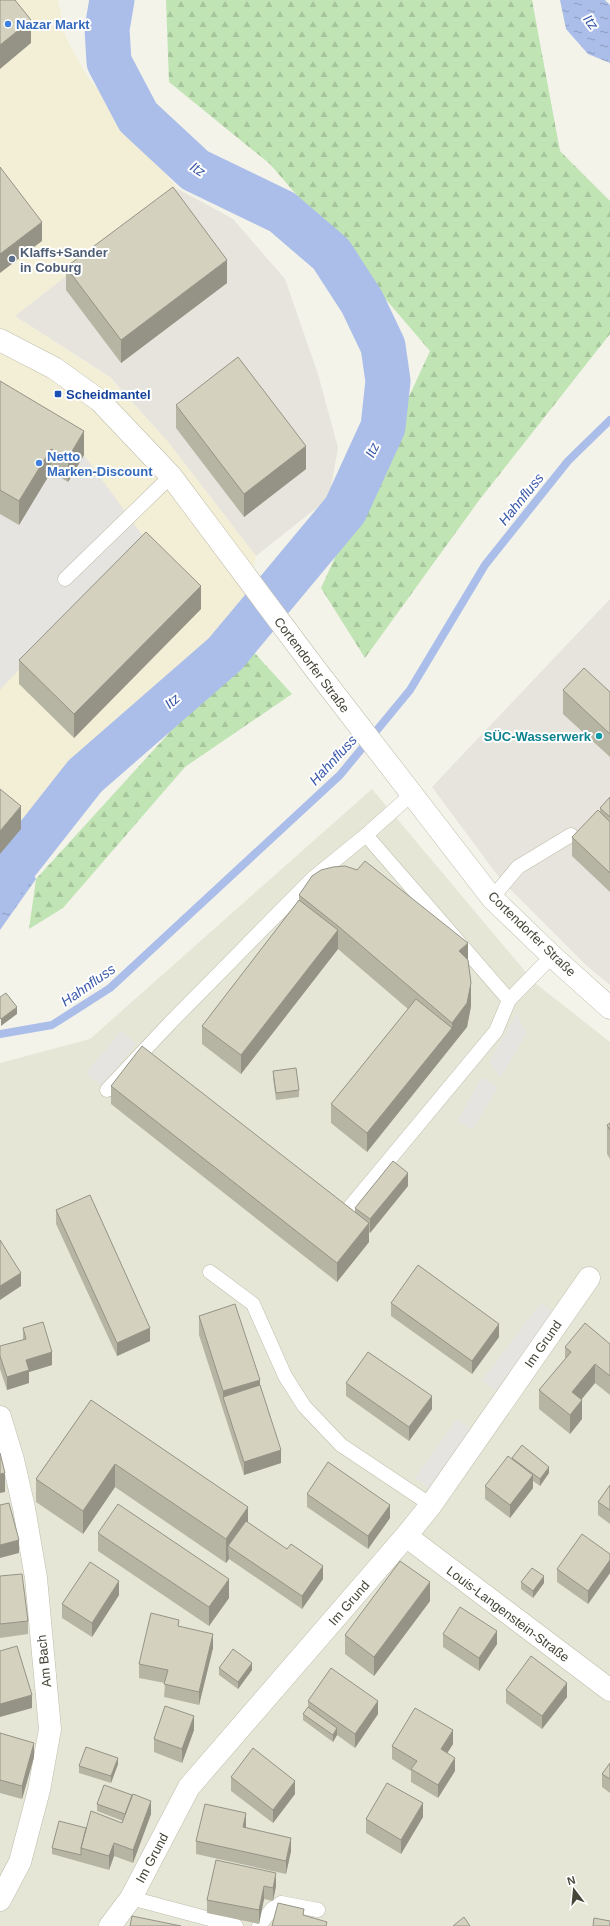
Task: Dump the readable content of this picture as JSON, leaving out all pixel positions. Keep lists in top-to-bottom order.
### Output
{
  "streets": {
    "street": [
      "Cortendorfer Straße",
      "Im Grund",
      "Louis-Langenstein-Straße",
      "Am Bach"
    ]
  },
  "crossings": [
    ["Im Grund", "Louis-Langenstein-Straße"]
  ],
  "water": ["Itz", "Hahnfluss"],
  "places": {
    "other": [
      "Nazar Markt",
      "Klaffs+Sander in Coburg",
      "Netto Marken-Discount",
      "SÜC-Wasserwerk"
    ],
    "transit": ["Scheidmantel"]
  },
  "north": "top"
}
